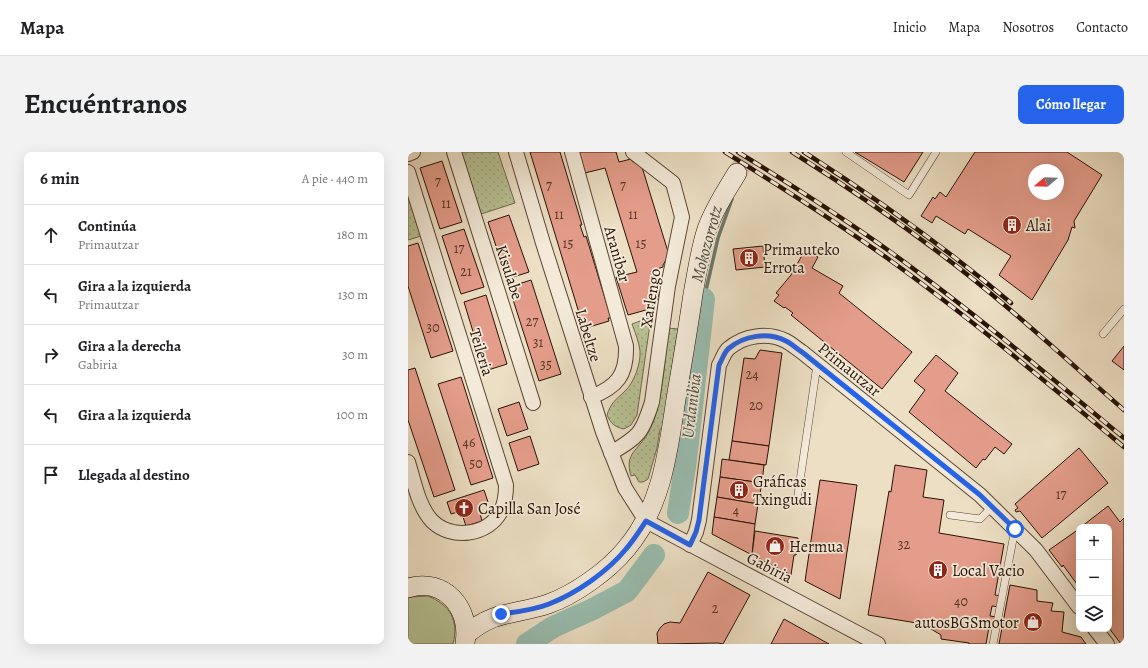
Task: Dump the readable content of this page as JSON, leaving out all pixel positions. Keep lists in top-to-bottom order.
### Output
{
  "streets": {
    "street": [
      "Aranibar",
      "Kisulabe",
      "Xarlengo",
      "Labeltze",
      "Teileria",
      "Primautzar",
      "Gabiria"
    ]
  },
  "crossings": [
    ["Aranibar", "Labeltze"],
    ["Xarlengo", "Labeltze"],
    ["Labeltze", "Gabiria"],
    ["Primautzar", "Gabiria"]
  ],
  "water": ["Mokozorrotz", "Urdanibia"],
  "places": {
    "building": [
      "Alai",
      "Primauteko Errota",
      "Gráficas Txingudi",
      "Local Vacio"
    ],
    "church": ["Capilla San José"],
    "shop": ["Hermua", "autosBGSmotor"]
  },
  "house_numbers": [
    "7",
    "7",
    "7",
    "11",
    "11",
    "11",
    "15",
    "15",
    "17",
    "21",
    "27",
    "30",
    "31",
    "35",
    "24",
    "20",
    "46",
    "50",
    "17",
    "4",
    "32",
    "40",
    "2"
  ],
  "north": "left",
  "page": {
    "header": "Mapa",
    "nav": [
      "Inicio",
      "Mapa",
      "Nosotros",
      "Contacto"
    ],
    "title": "Encuéntranos",
    "buttons": "Cómo llegar",
    "heading": ["6 min", "A pie · 440 m"],
    "list": [
      ["Continúa", "Primautzar", "180 m"],
      ["Gira a la izquierda", "Primautzar", "130 m"],
      ["Gira a la derecha", "Gabiria", "30 m"],
      ["Gira a la izquierda", "100 m"],
      "Llegada al destino"
    ],
    "map_buttons": ["+", "−"]
  }
}
